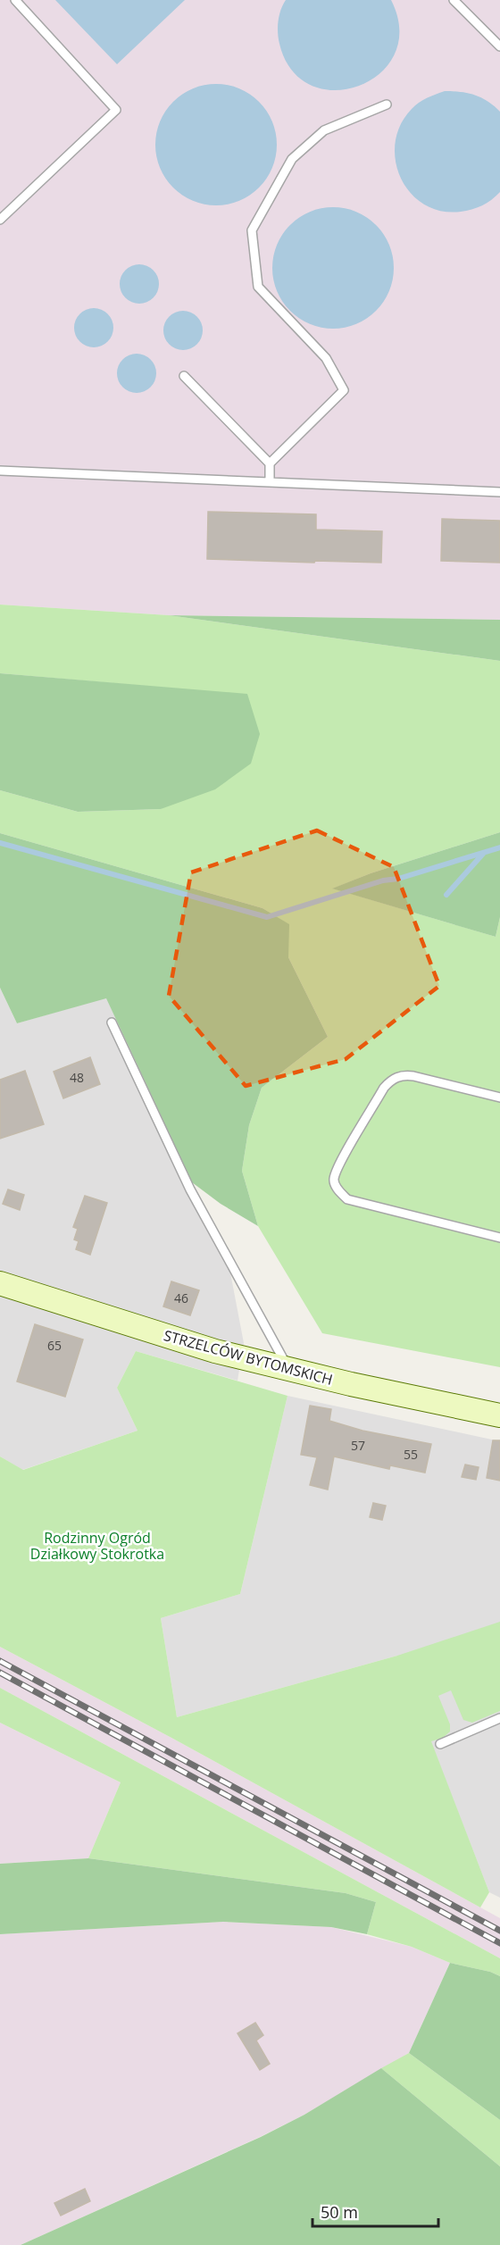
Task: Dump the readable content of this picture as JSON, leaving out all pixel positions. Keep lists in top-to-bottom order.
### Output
{
  "streets": {
    "street": ["STRZELCÓW BYTOMSKICH"]
  },
  "parks": ["Rodzinny Ogród Działkowy Stokrotka"],
  "house_numbers": [
    "48",
    "46",
    "65",
    "57",
    "55"
  ],
  "scale_bar": "50 m"
}
